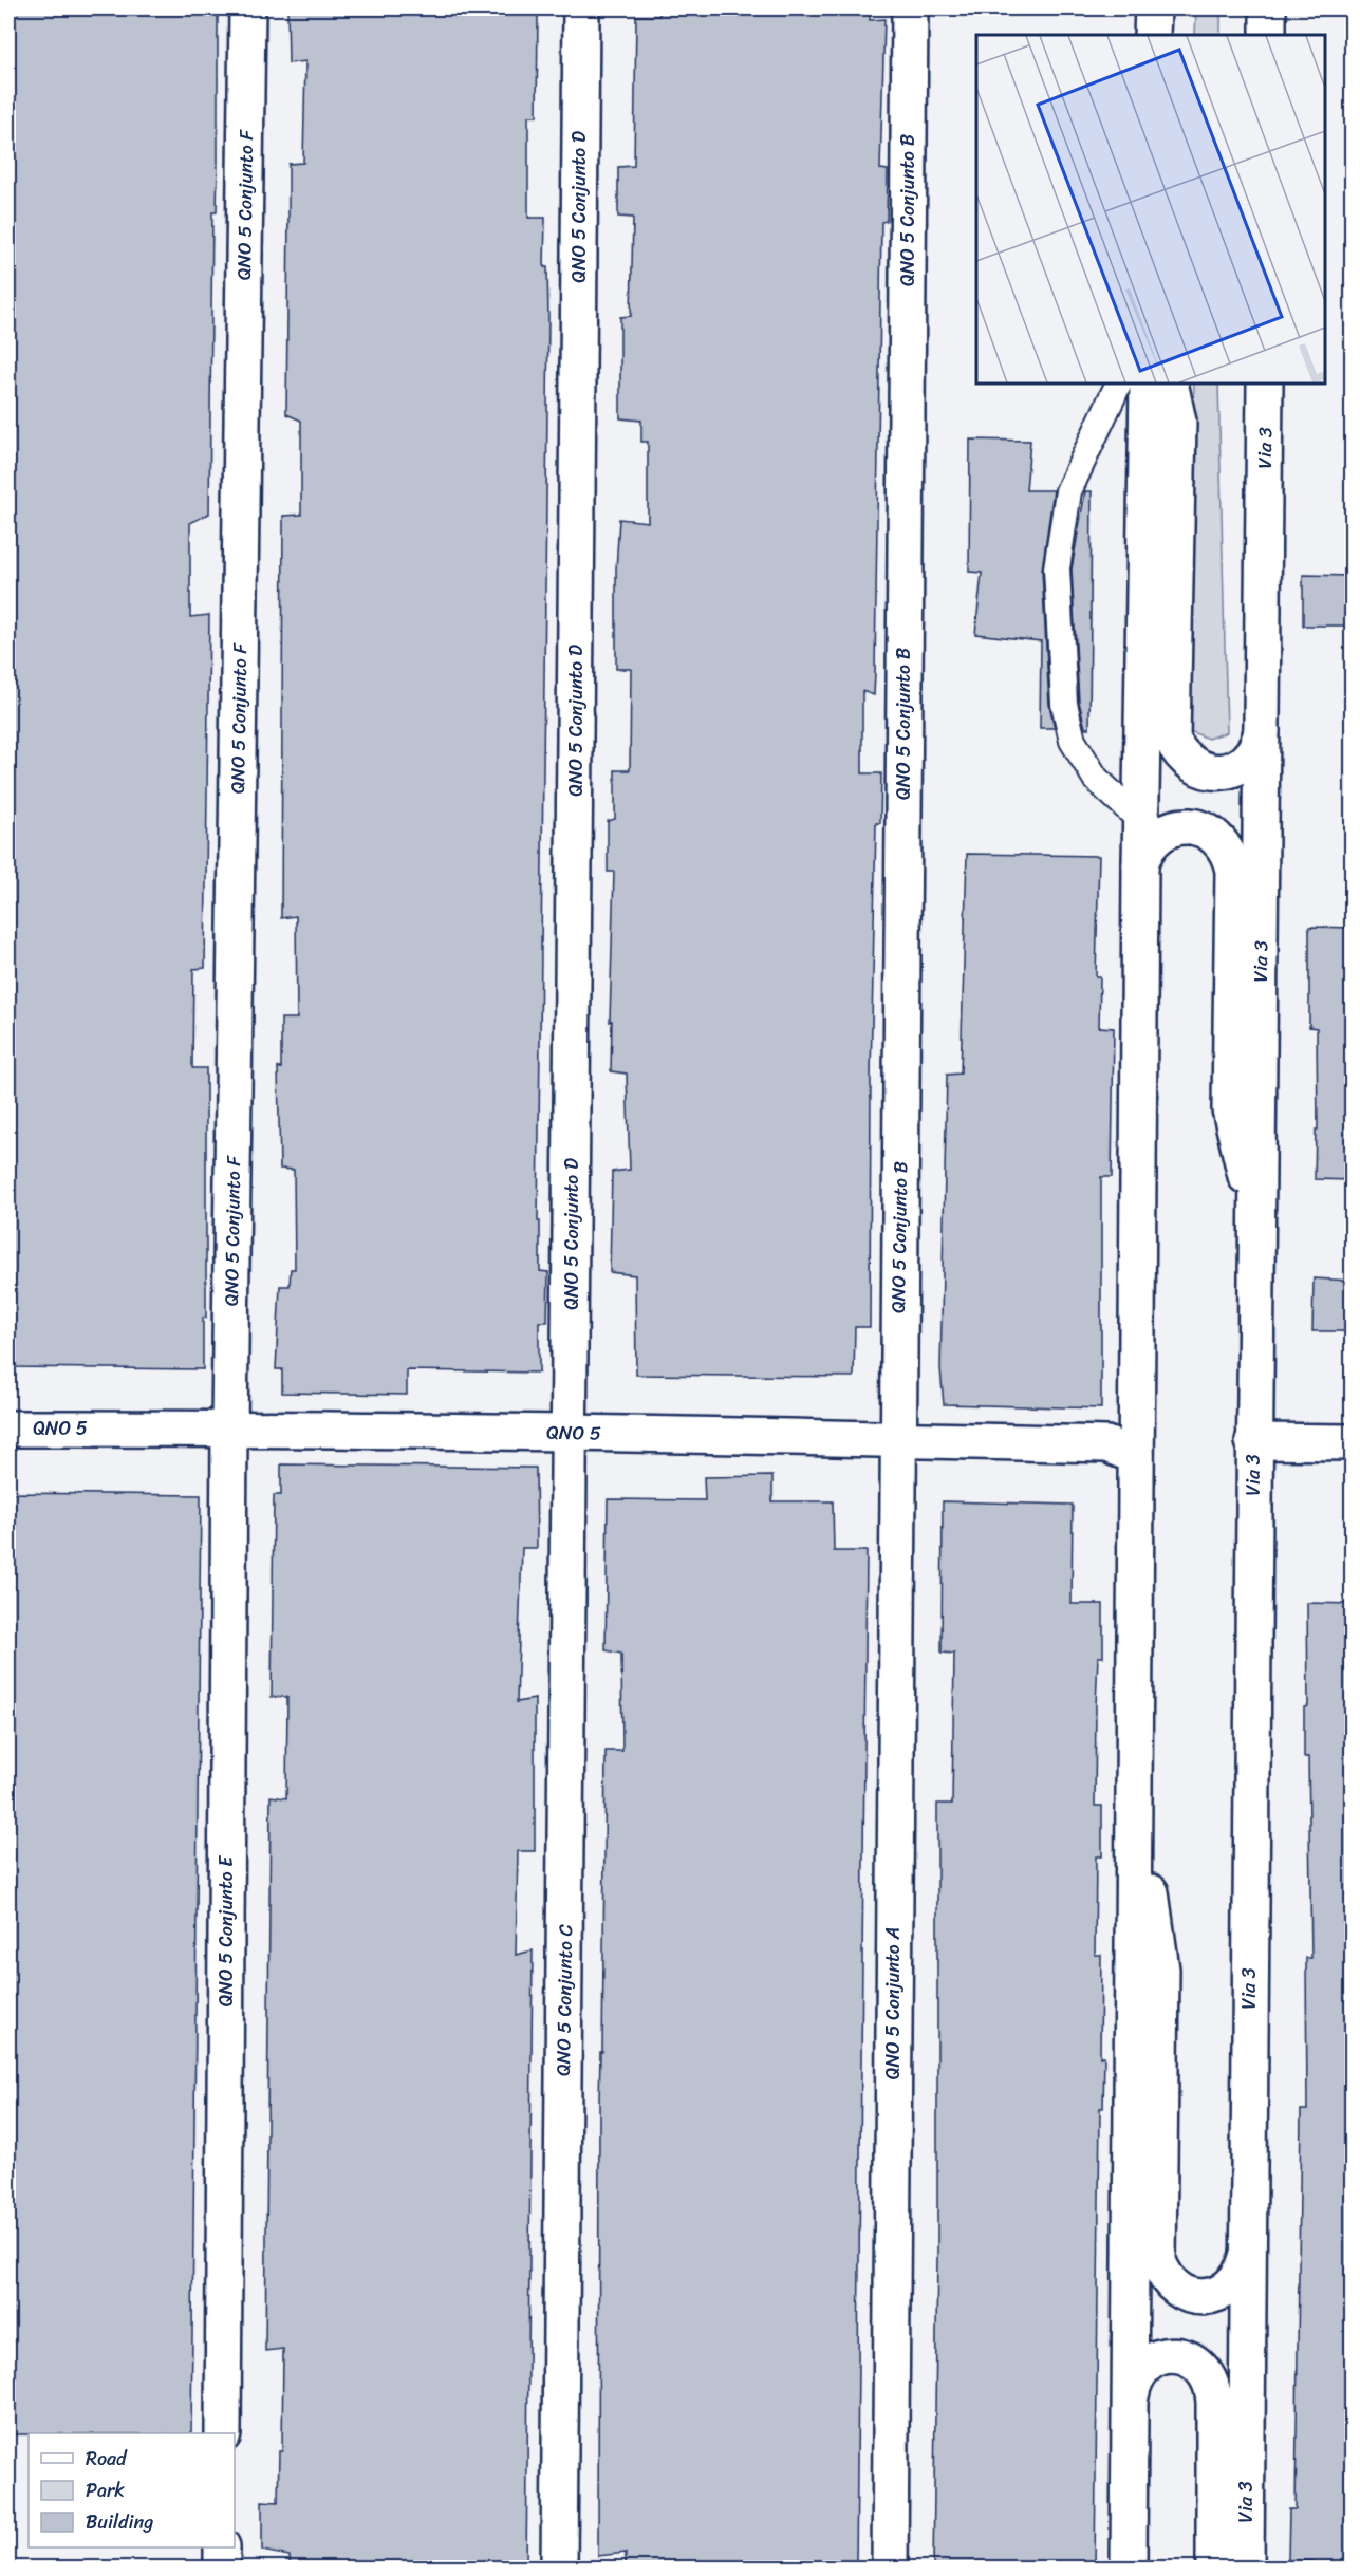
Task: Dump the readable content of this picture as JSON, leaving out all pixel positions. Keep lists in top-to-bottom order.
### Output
{
  "streets": {
    "street": [
      "QNO 5 Conjunto F",
      "QNO 5 Conjunto D",
      "QNO 5 Conjunto B",
      "Via 3",
      "QNO 5",
      "QNO 5 Conjunto E",
      "QNO 5 Conjunto C",
      "QNO 5 Conjunto A"
    ]
  },
  "crossings": [
    ["QNO 5 Conjunto F", "QNO 5"],
    ["QNO 5 Conjunto F", "QNO 5 Conjunto E"],
    ["QNO 5 Conjunto D", "QNO 5"],
    ["QNO 5 Conjunto D", "QNO 5 Conjunto C"],
    ["QNO 5 Conjunto B", "QNO 5"],
    ["QNO 5 Conjunto B", "QNO 5 Conjunto A"],
    ["QNO 5", "QNO 5 Conjunto E"],
    ["QNO 5", "QNO 5 Conjunto C"],
    ["QNO 5", "QNO 5 Conjunto A"]
  ],
  "legend": ["Road", "Park", "Building"]
}
